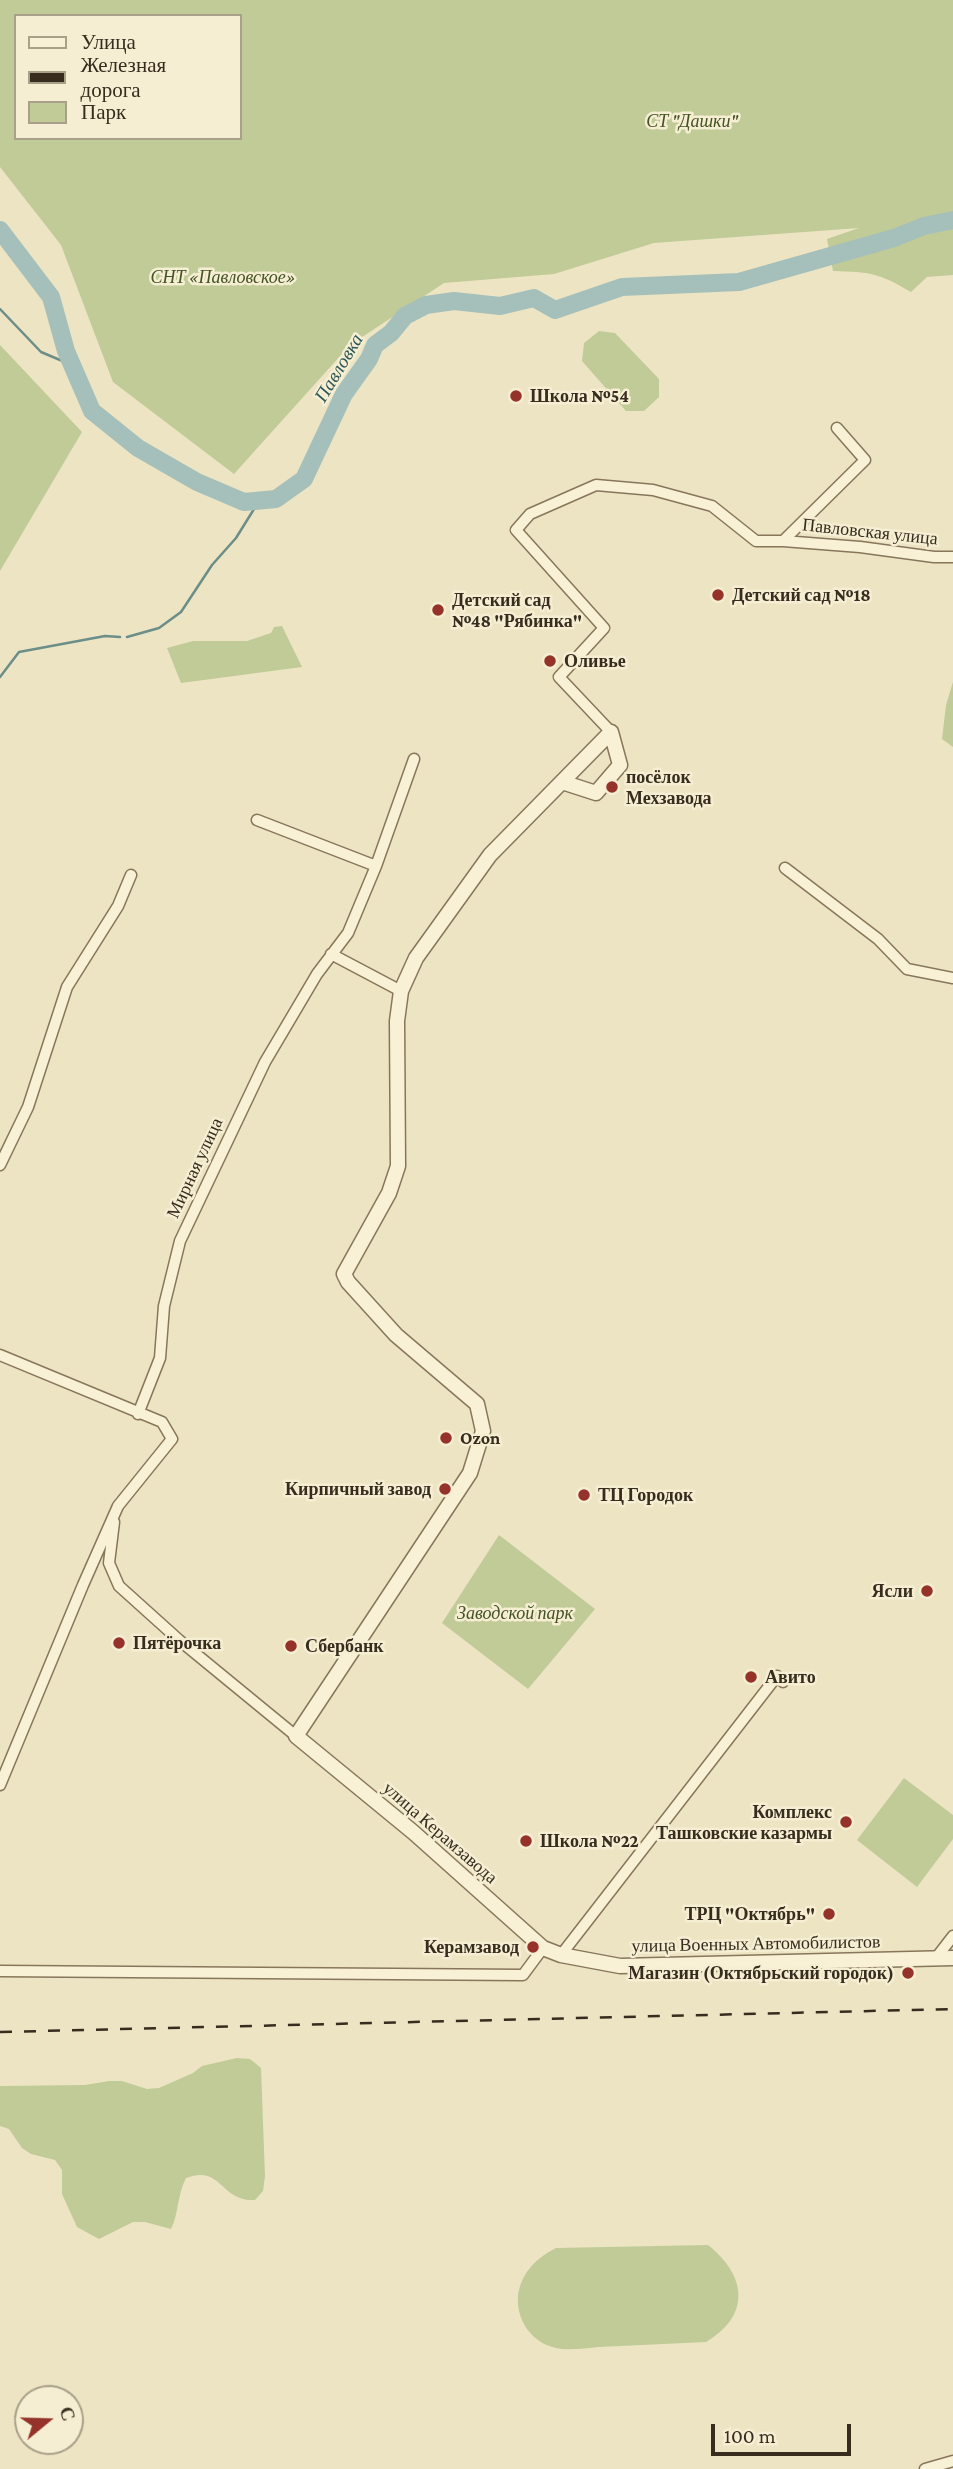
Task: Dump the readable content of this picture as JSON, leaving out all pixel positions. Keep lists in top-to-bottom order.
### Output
{
  "streets": {
    "street": [
      "Павловская улица",
      "Мирная улица",
      "улица Керамзавода",
      "улица Военных Автомобилистов"
    ]
  },
  "crossings": [
    ["улица Керамзавода", "улица Военных Автомобилистов"]
  ],
  "water": ["Павловка"],
  "parks": ["СТ \"Дашки\"", "СНТ «Павловское»", "Заводской парк"],
  "places": [
    "Школа №54",
    "Детский сад №18",
    "Детский сад №48 \"Рябинка\"",
    "Оливье",
    "посёлок Мехзавода",
    "Ozon",
    "Кирпичный завод",
    "ТЦ Городок",
    "Ясли",
    "Пятёрочка",
    "Сбербанк",
    "Авито",
    "Комплекс Ташковские казармы",
    "Школа №22",
    "ТРЦ \"Октябрь\"",
    "Керамзавод",
    "Магазин (Октябрьский городок)"
  ],
  "legend": ["Улица", "Железная дорога", "Парк"],
  "scale_bar": "100 m",
  "north": "right"
}
